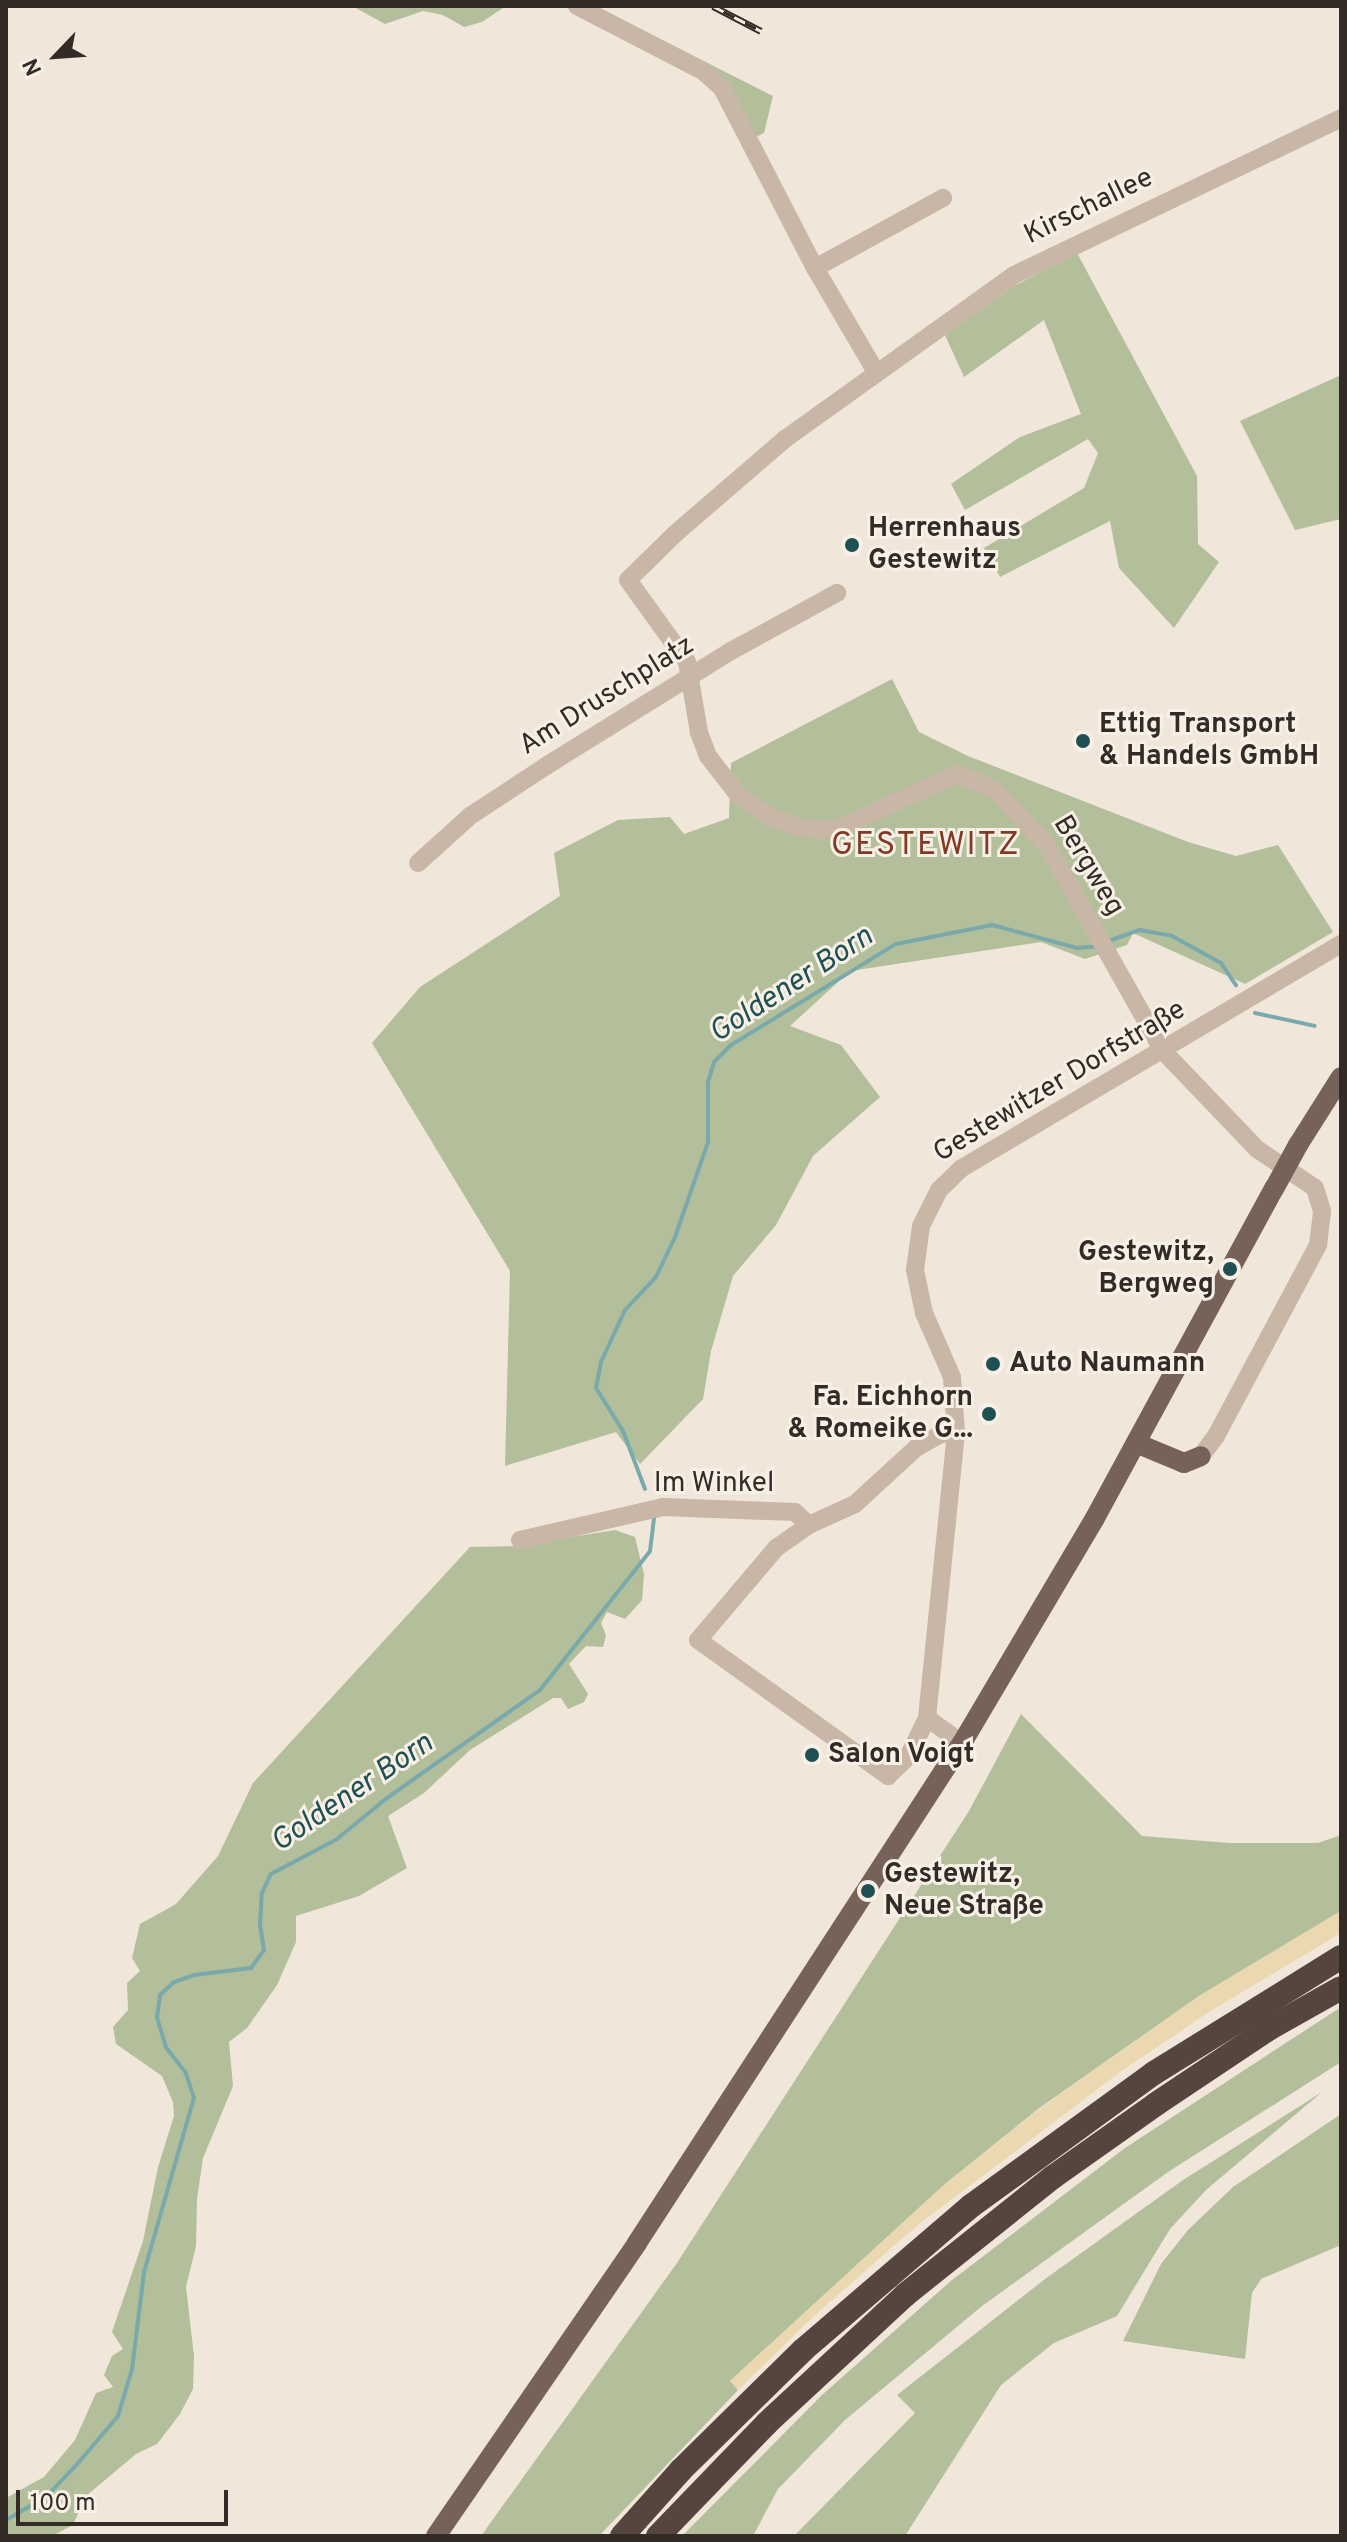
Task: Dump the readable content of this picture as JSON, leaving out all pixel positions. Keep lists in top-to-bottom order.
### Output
{
  "streets": {
    "street": [
      "Kirschallee",
      "Am Druschplatz",
      "Bergweg",
      "Gestewitzer Dorfstraße",
      "Im Winkel"
    ]
  },
  "crossings": [
    ["Kirschallee", "Bergweg"],
    ["Am Druschplatz", "Bergweg"],
    ["Bergweg", "Gestewitzer Dorfstraße"],
    ["Gestewitzer Dorfstraße", "Im Winkel"]
  ],
  "districts": ["GESTEWITZ"],
  "water": ["Goldener Born"],
  "places": [
    "Herrenhaus Gestewitz",
    "Ettig Transport & Handels GmbH",
    "Gestewitz, Bergweg",
    "Auto Naumann",
    "Fa. Eichhorn & Romeike G...",
    "Salon Voigt",
    "Gestewitz, Neue Straße"
  ],
  "scale_bar": "100 m",
  "north": "bottom left"
}
